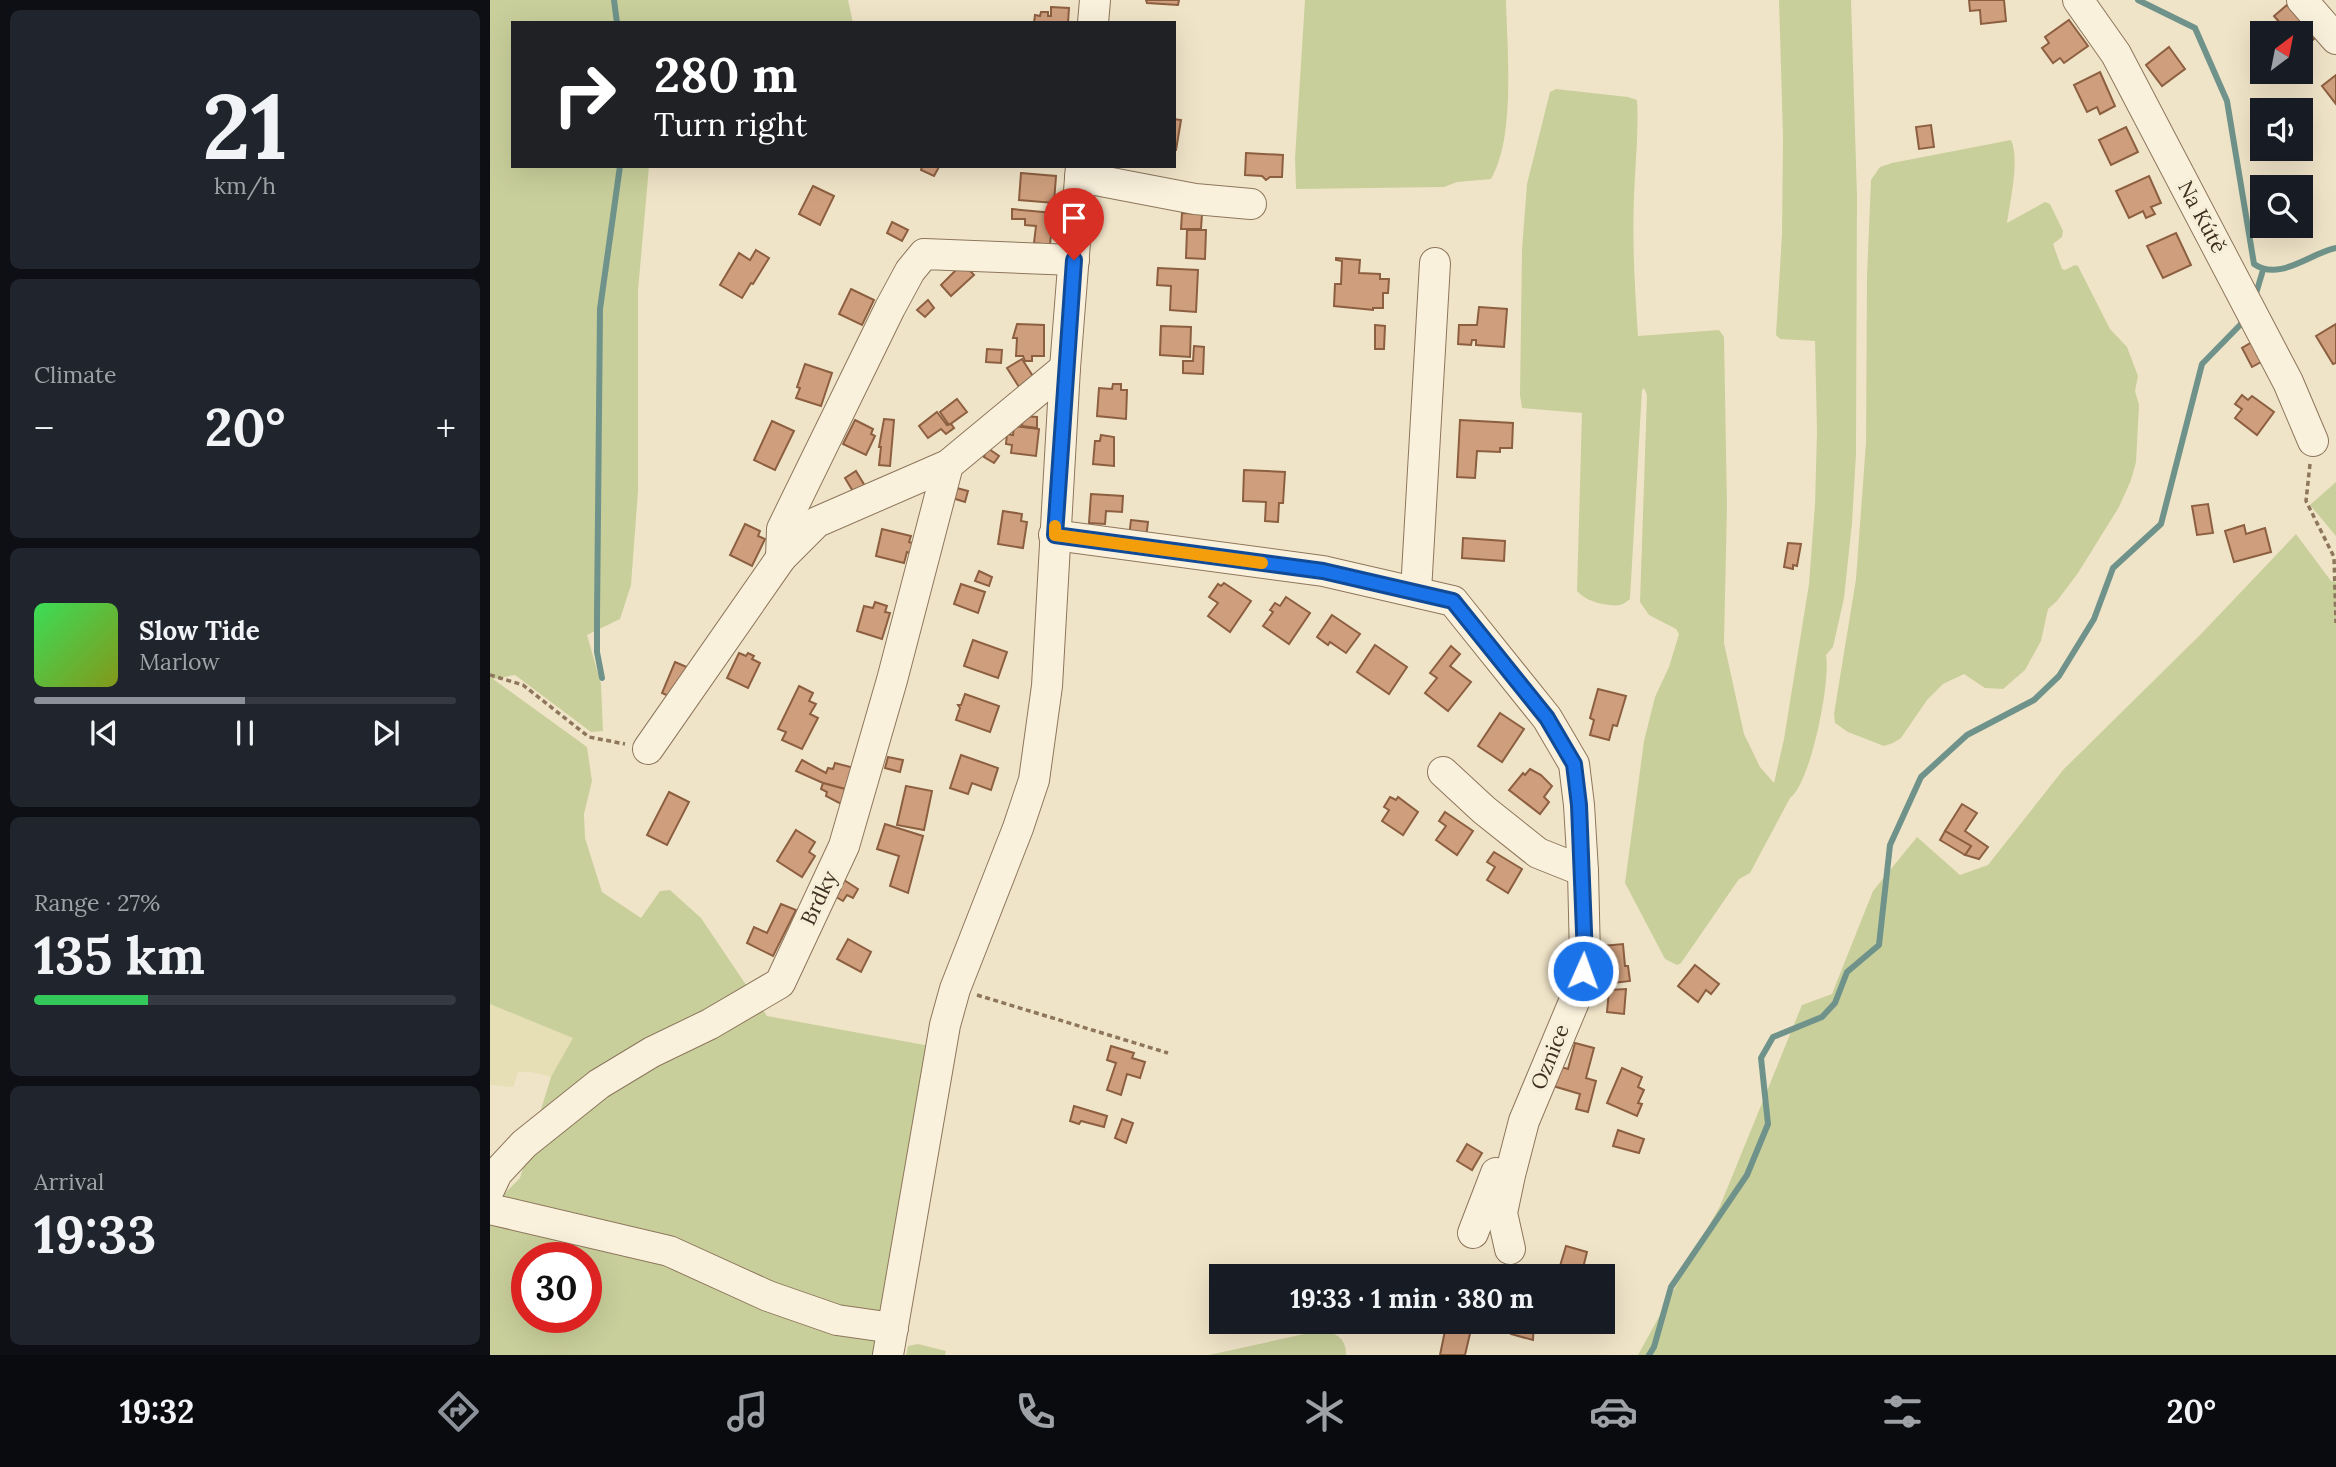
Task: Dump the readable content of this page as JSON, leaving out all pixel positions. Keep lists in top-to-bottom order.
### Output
{
  "streets": {
    "street": ["Na Kútě", "Brdky", "Oznice"]
  },
  "north": "top right",
  "page": {
    "tile": [
      ["21", "km/h"],
      "Climate",
      ["Range · 27%", "135 km"],
      ["Arrival", "19:33"]
    ],
    "turn": ["280 m", "Turn right"],
    "heat": ["−", "20°", "+"],
    "song": ["Slow Tide", "Marlow"],
    "limit": "30",
    "trip": "19:33 · 1 min · 380 m",
    "tabs": ["19:32", "20°"]
  }
}
